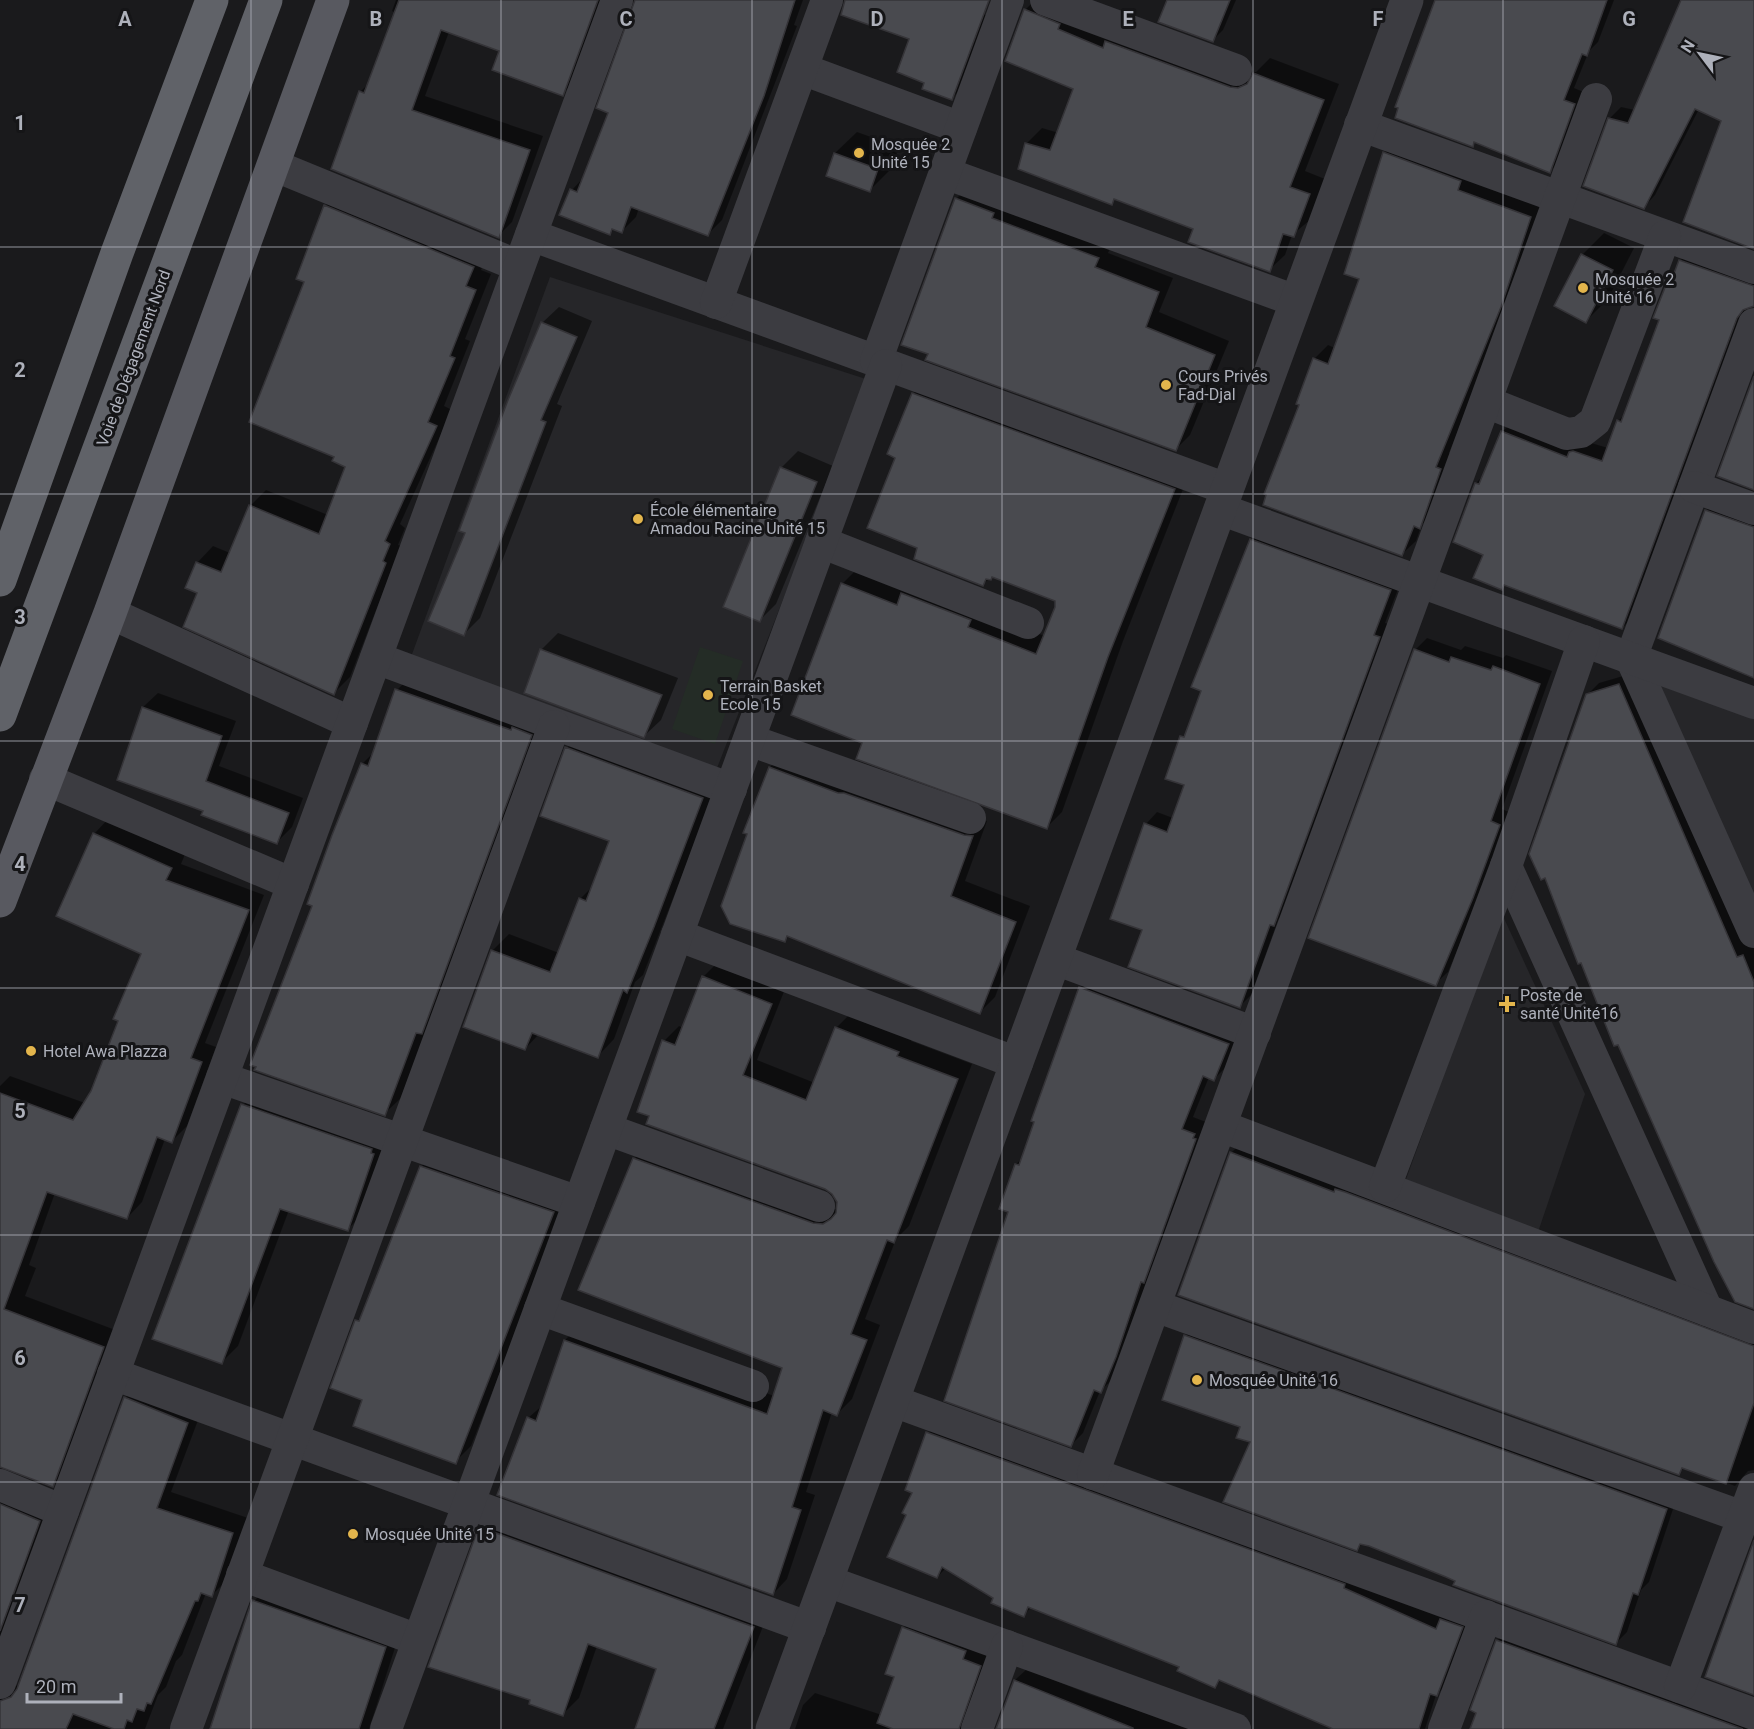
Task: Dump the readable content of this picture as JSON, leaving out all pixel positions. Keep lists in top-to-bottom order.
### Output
{
  "streets": {
    "highway": ["Voie de Dégagement Nord"]
  },
  "places": {
    "other": [
      "Mosquée 2 Unité 15",
      "Mosquée 2 Unité 16",
      "Cours Privés Fad-Djal",
      "École élémentaire Amadou Racine Unité 15",
      "Terrain Basket Ecole 15",
      "Hotel Awa Plazza",
      "Mosquée Unité 16",
      "Mosquée Unité 15"
    ],
    "health": ["Poste de santé Unité16"]
  },
  "scale_bar": "20 m",
  "north": "top left",
  "grid": {
    "columns": [
      "A",
      "B",
      "C",
      "D",
      "E",
      "F",
      "G"
    ],
    "rows": [
      "1",
      "2",
      "3",
      "4",
      "5",
      "6",
      "7"
    ]
  }
}
